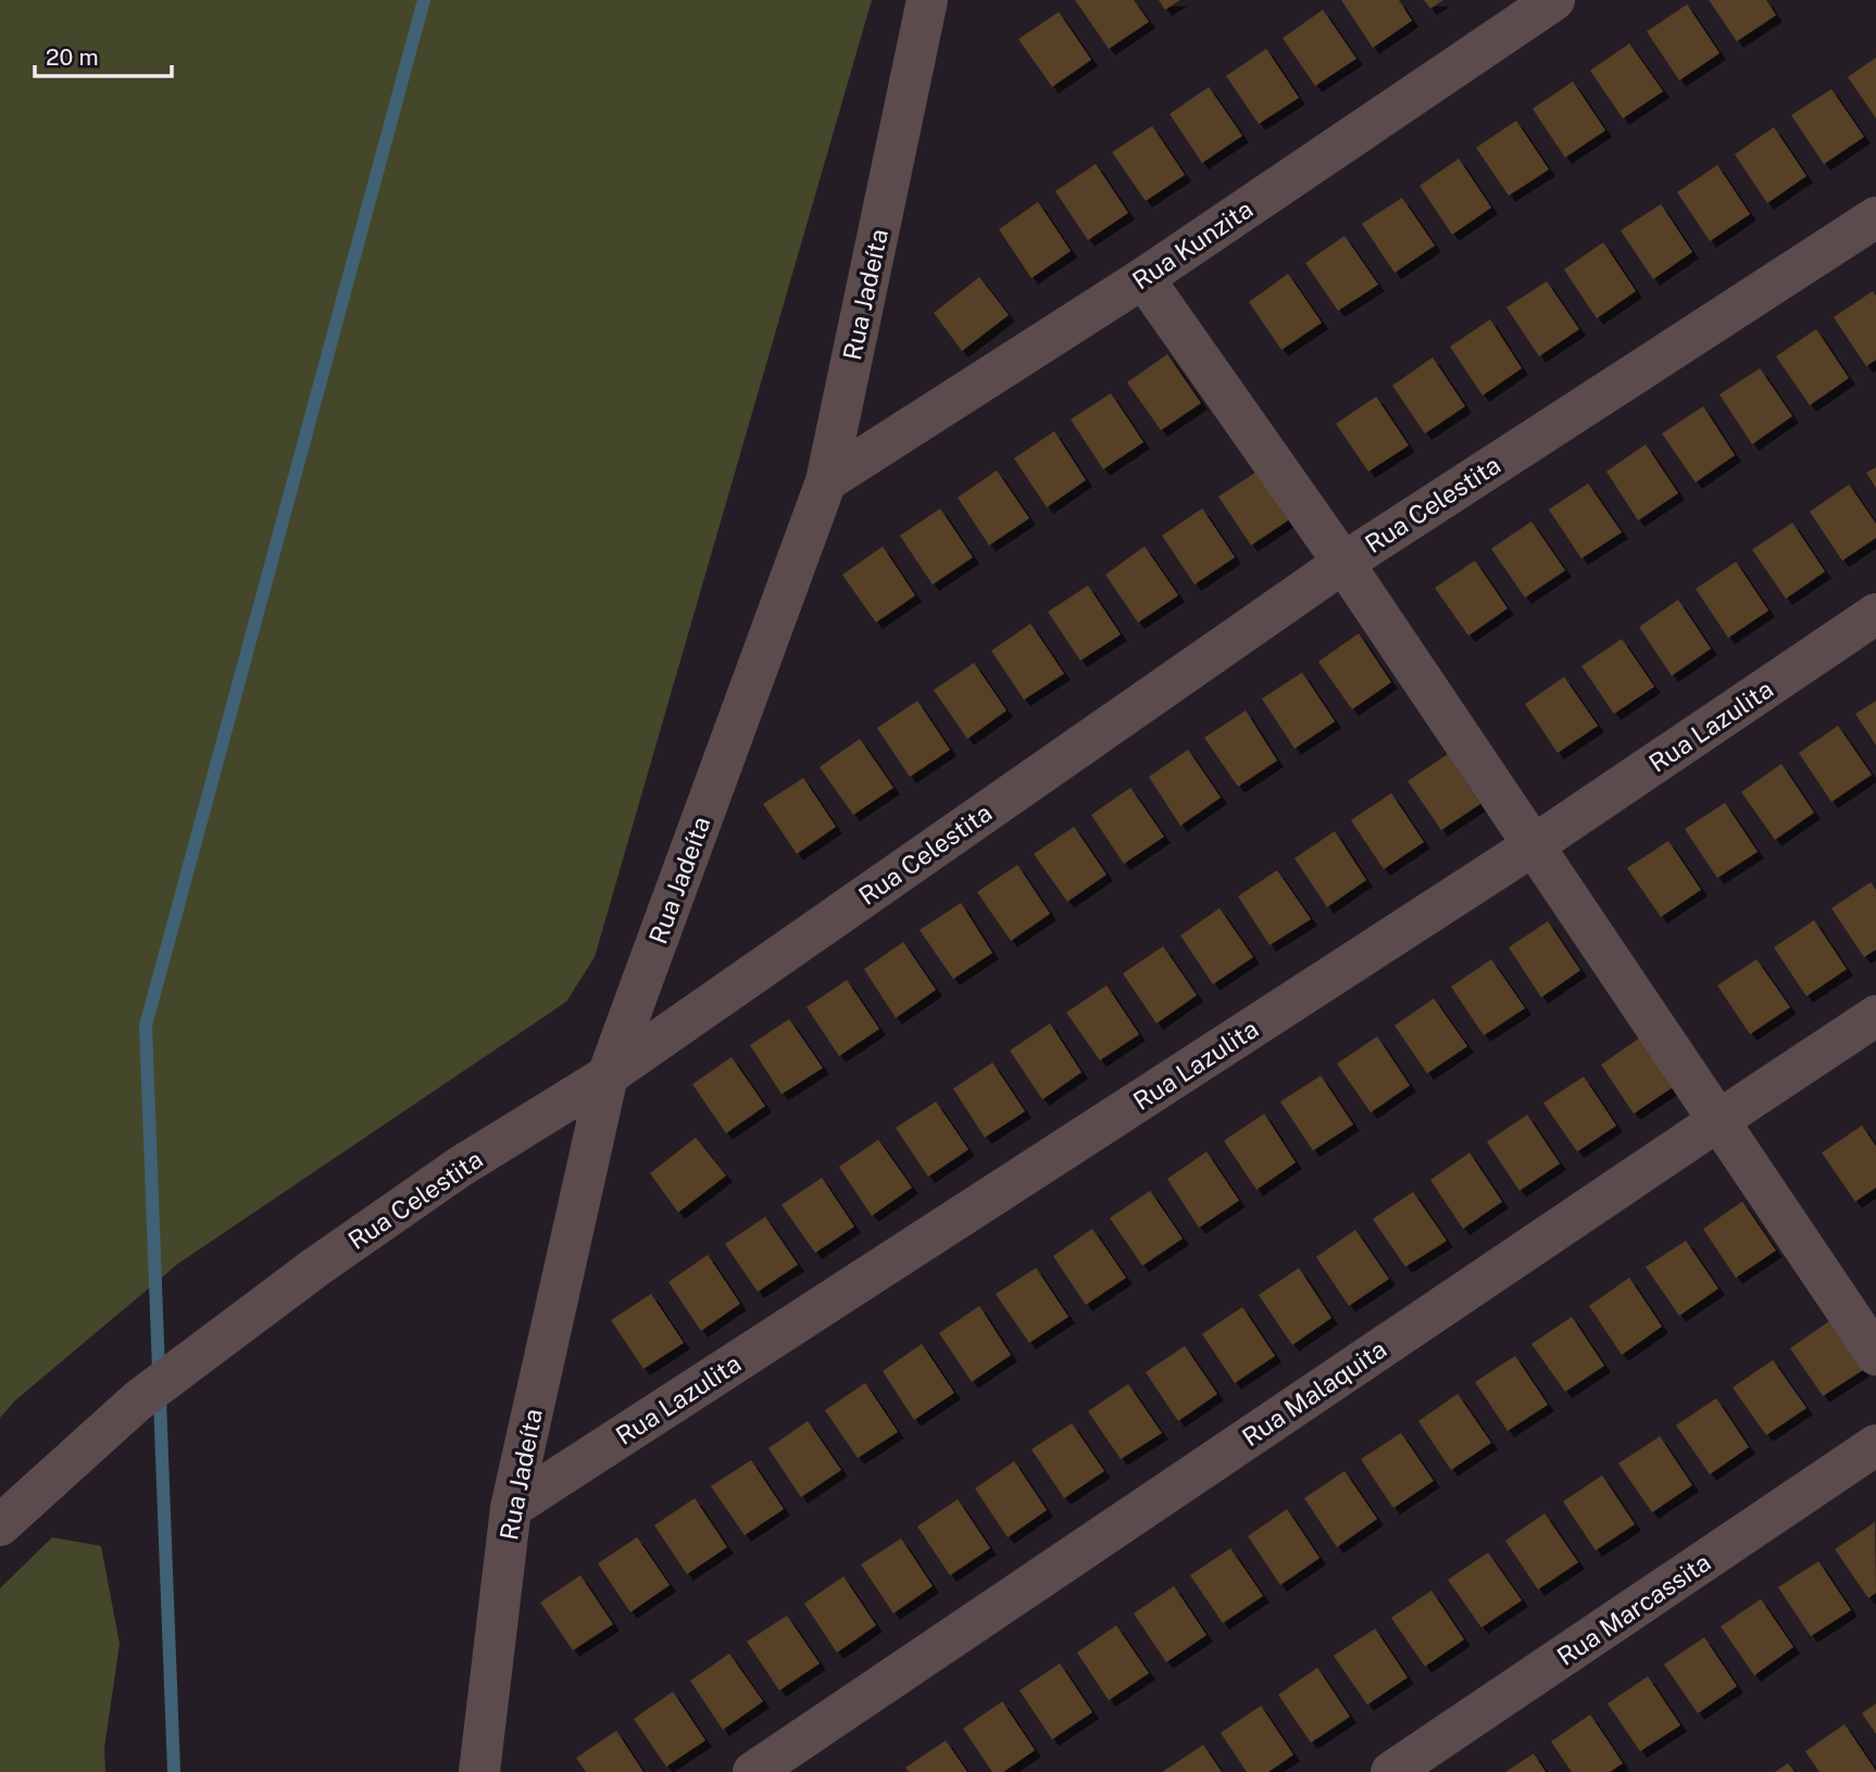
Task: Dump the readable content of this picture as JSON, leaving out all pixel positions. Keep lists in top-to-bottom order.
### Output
{
  "streets": {
    "street": [
      "Rua Kunzita",
      "Rua Jadeíta",
      "Rua Celestita",
      "Rua Lazulita",
      "Rua Malaquita",
      "Rua Marcassita"
    ]
  },
  "crossings": [
    ["Rua Kunzita", "Rua Jadeíta"],
    ["Rua Jadeíta", "Rua Celestita"],
    ["Rua Jadeíta", "Rua Lazulita"]
  ],
  "scale_bar": "20 m"
}
